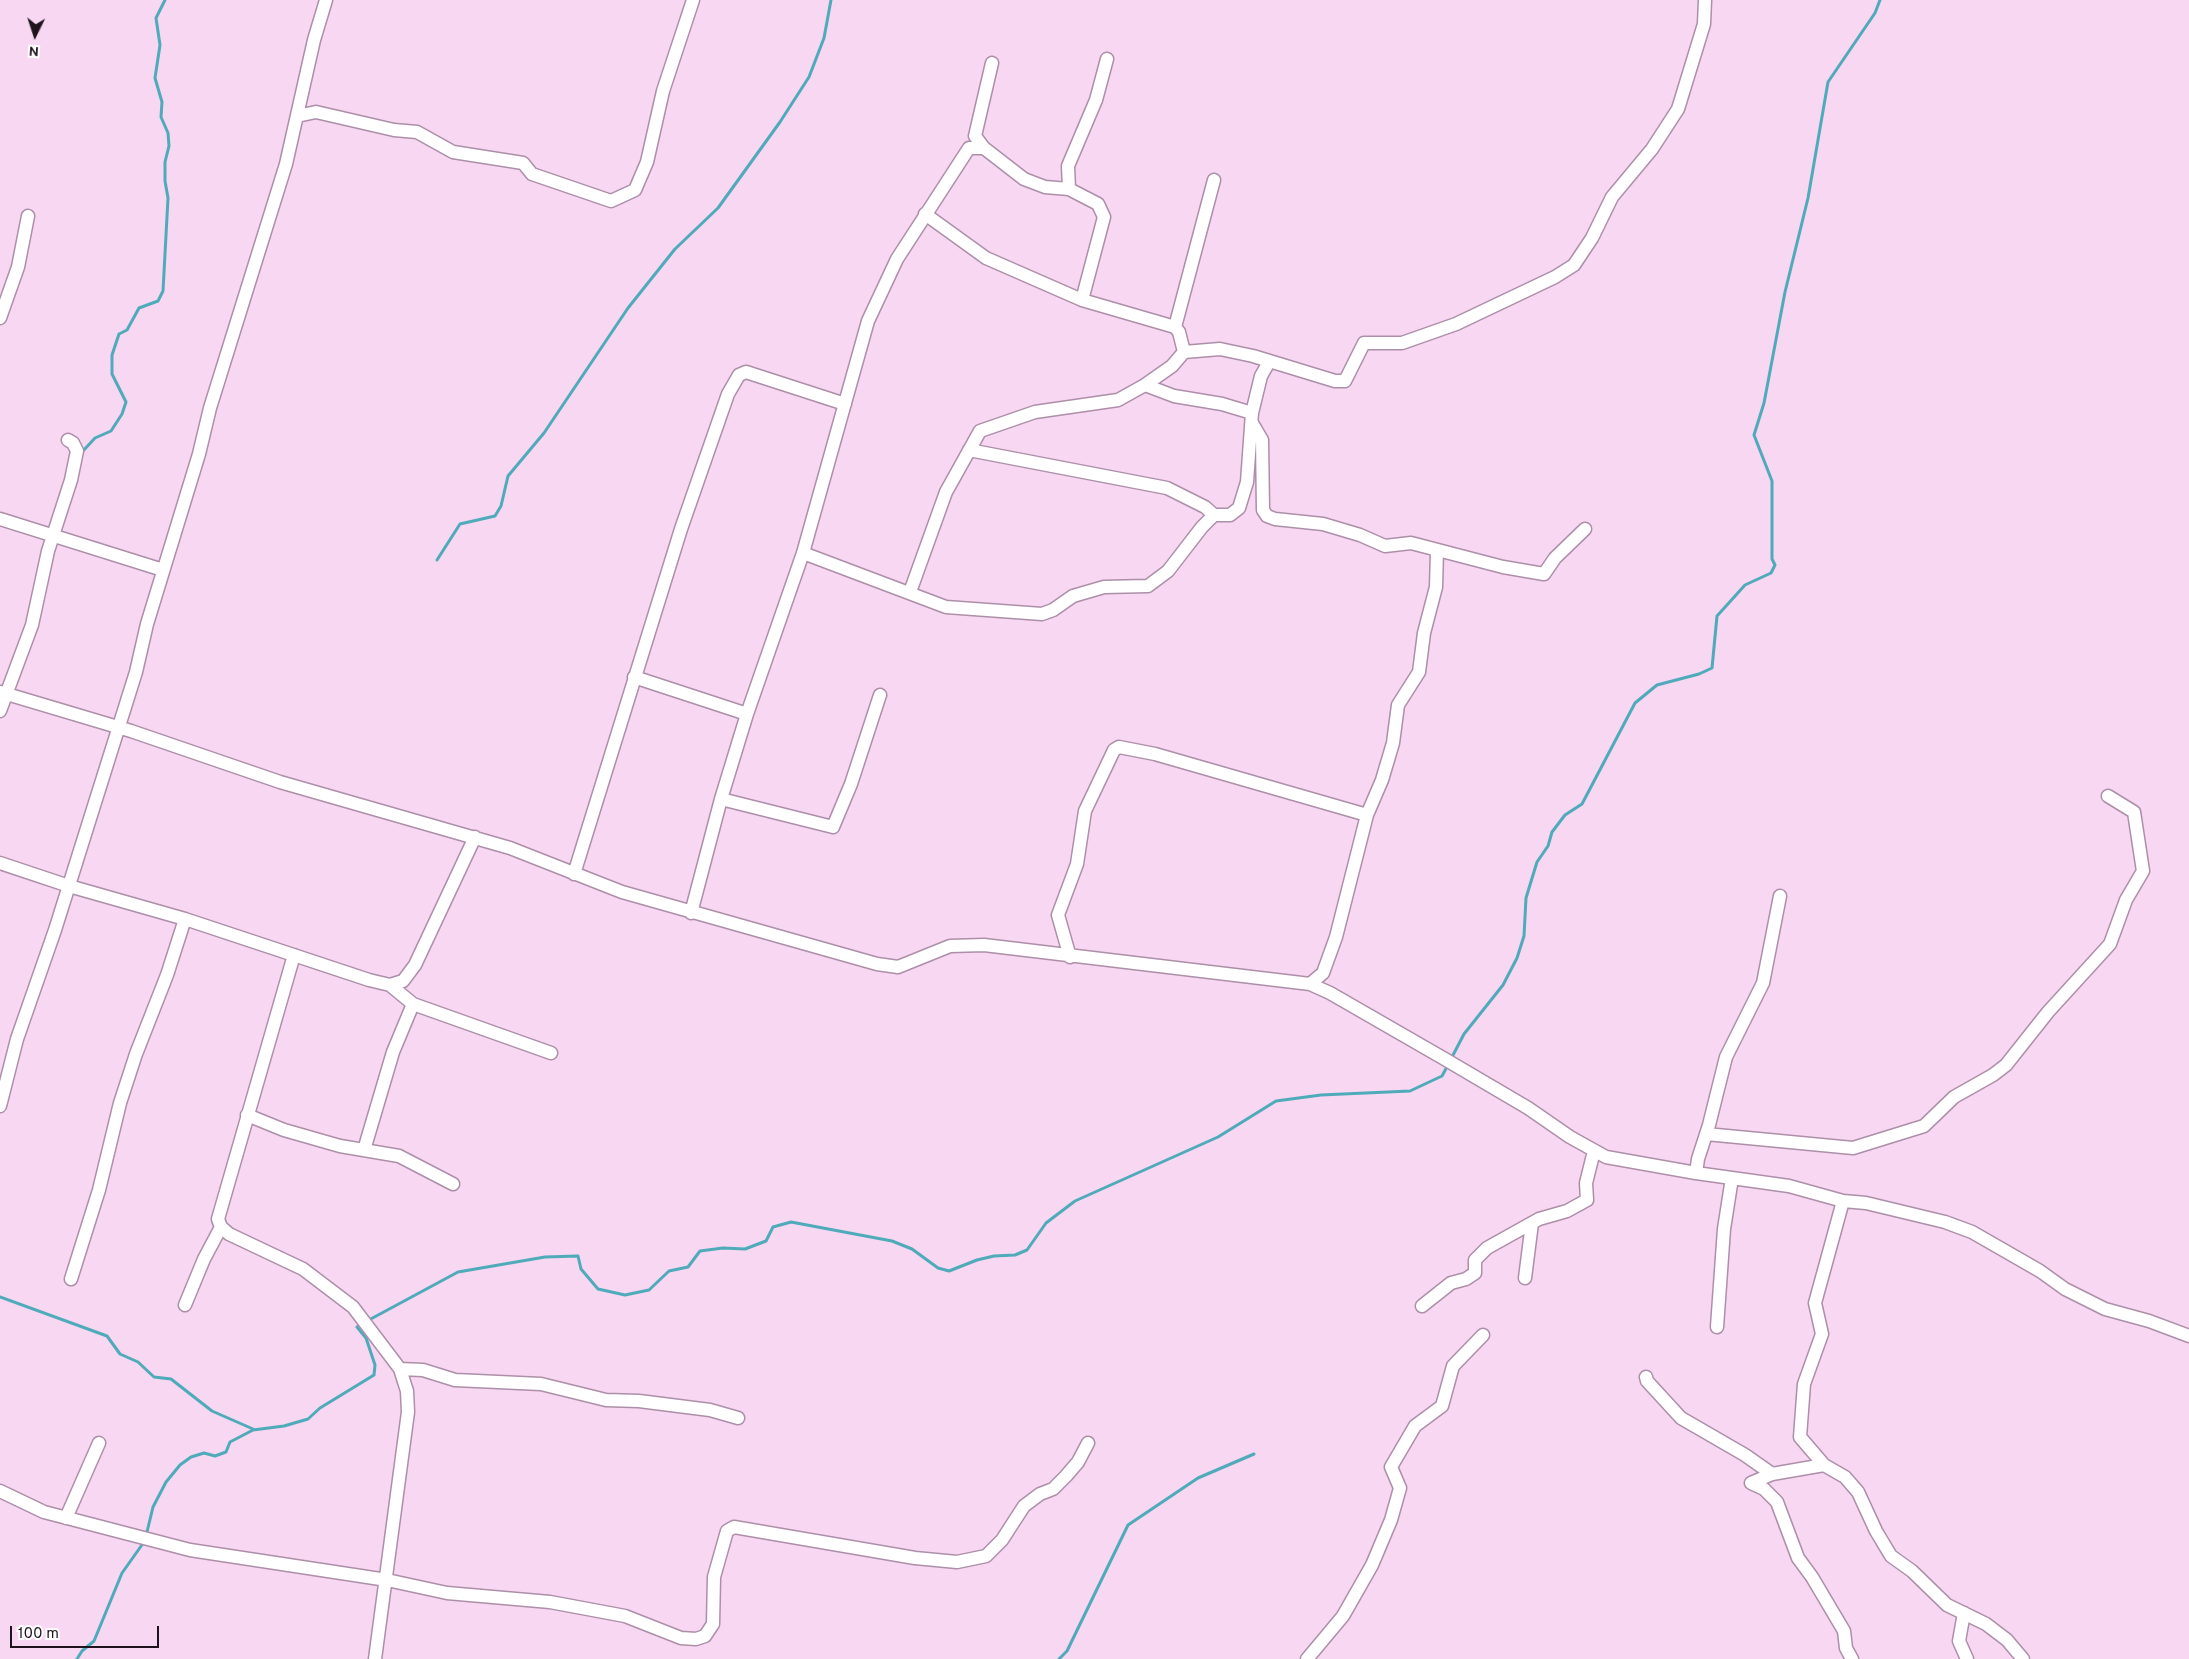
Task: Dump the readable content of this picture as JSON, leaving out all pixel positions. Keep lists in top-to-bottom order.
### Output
{
  "scale_bar": "100 m",
  "north": "bottom"
}
